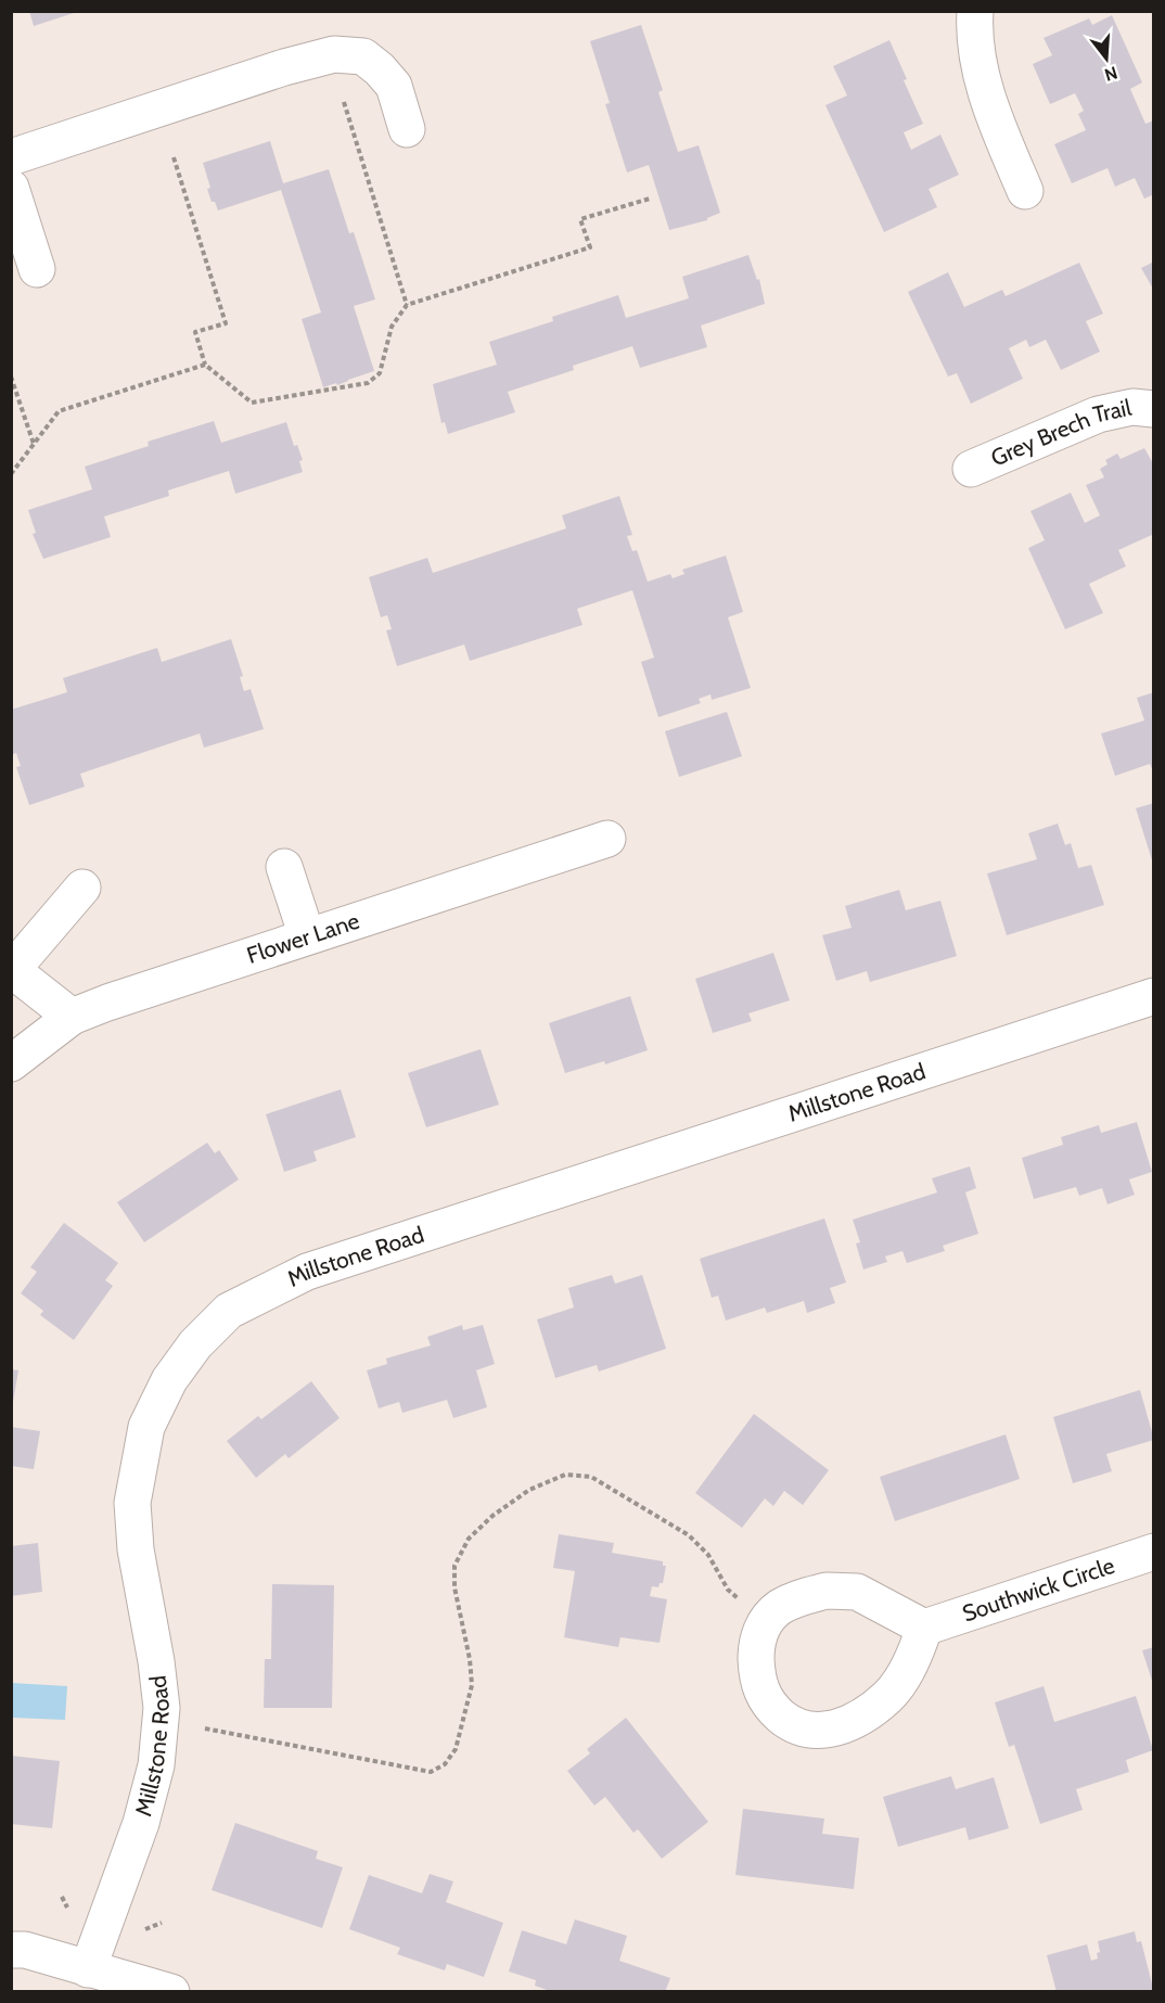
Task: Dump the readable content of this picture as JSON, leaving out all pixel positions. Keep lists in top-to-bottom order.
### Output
{
  "streets": {
    "street": [
      "Grey Brech Trail",
      "Flower Lane",
      "Millstone Road",
      "Southwick Circle"
    ]
  },
  "north": "bottom"
}
